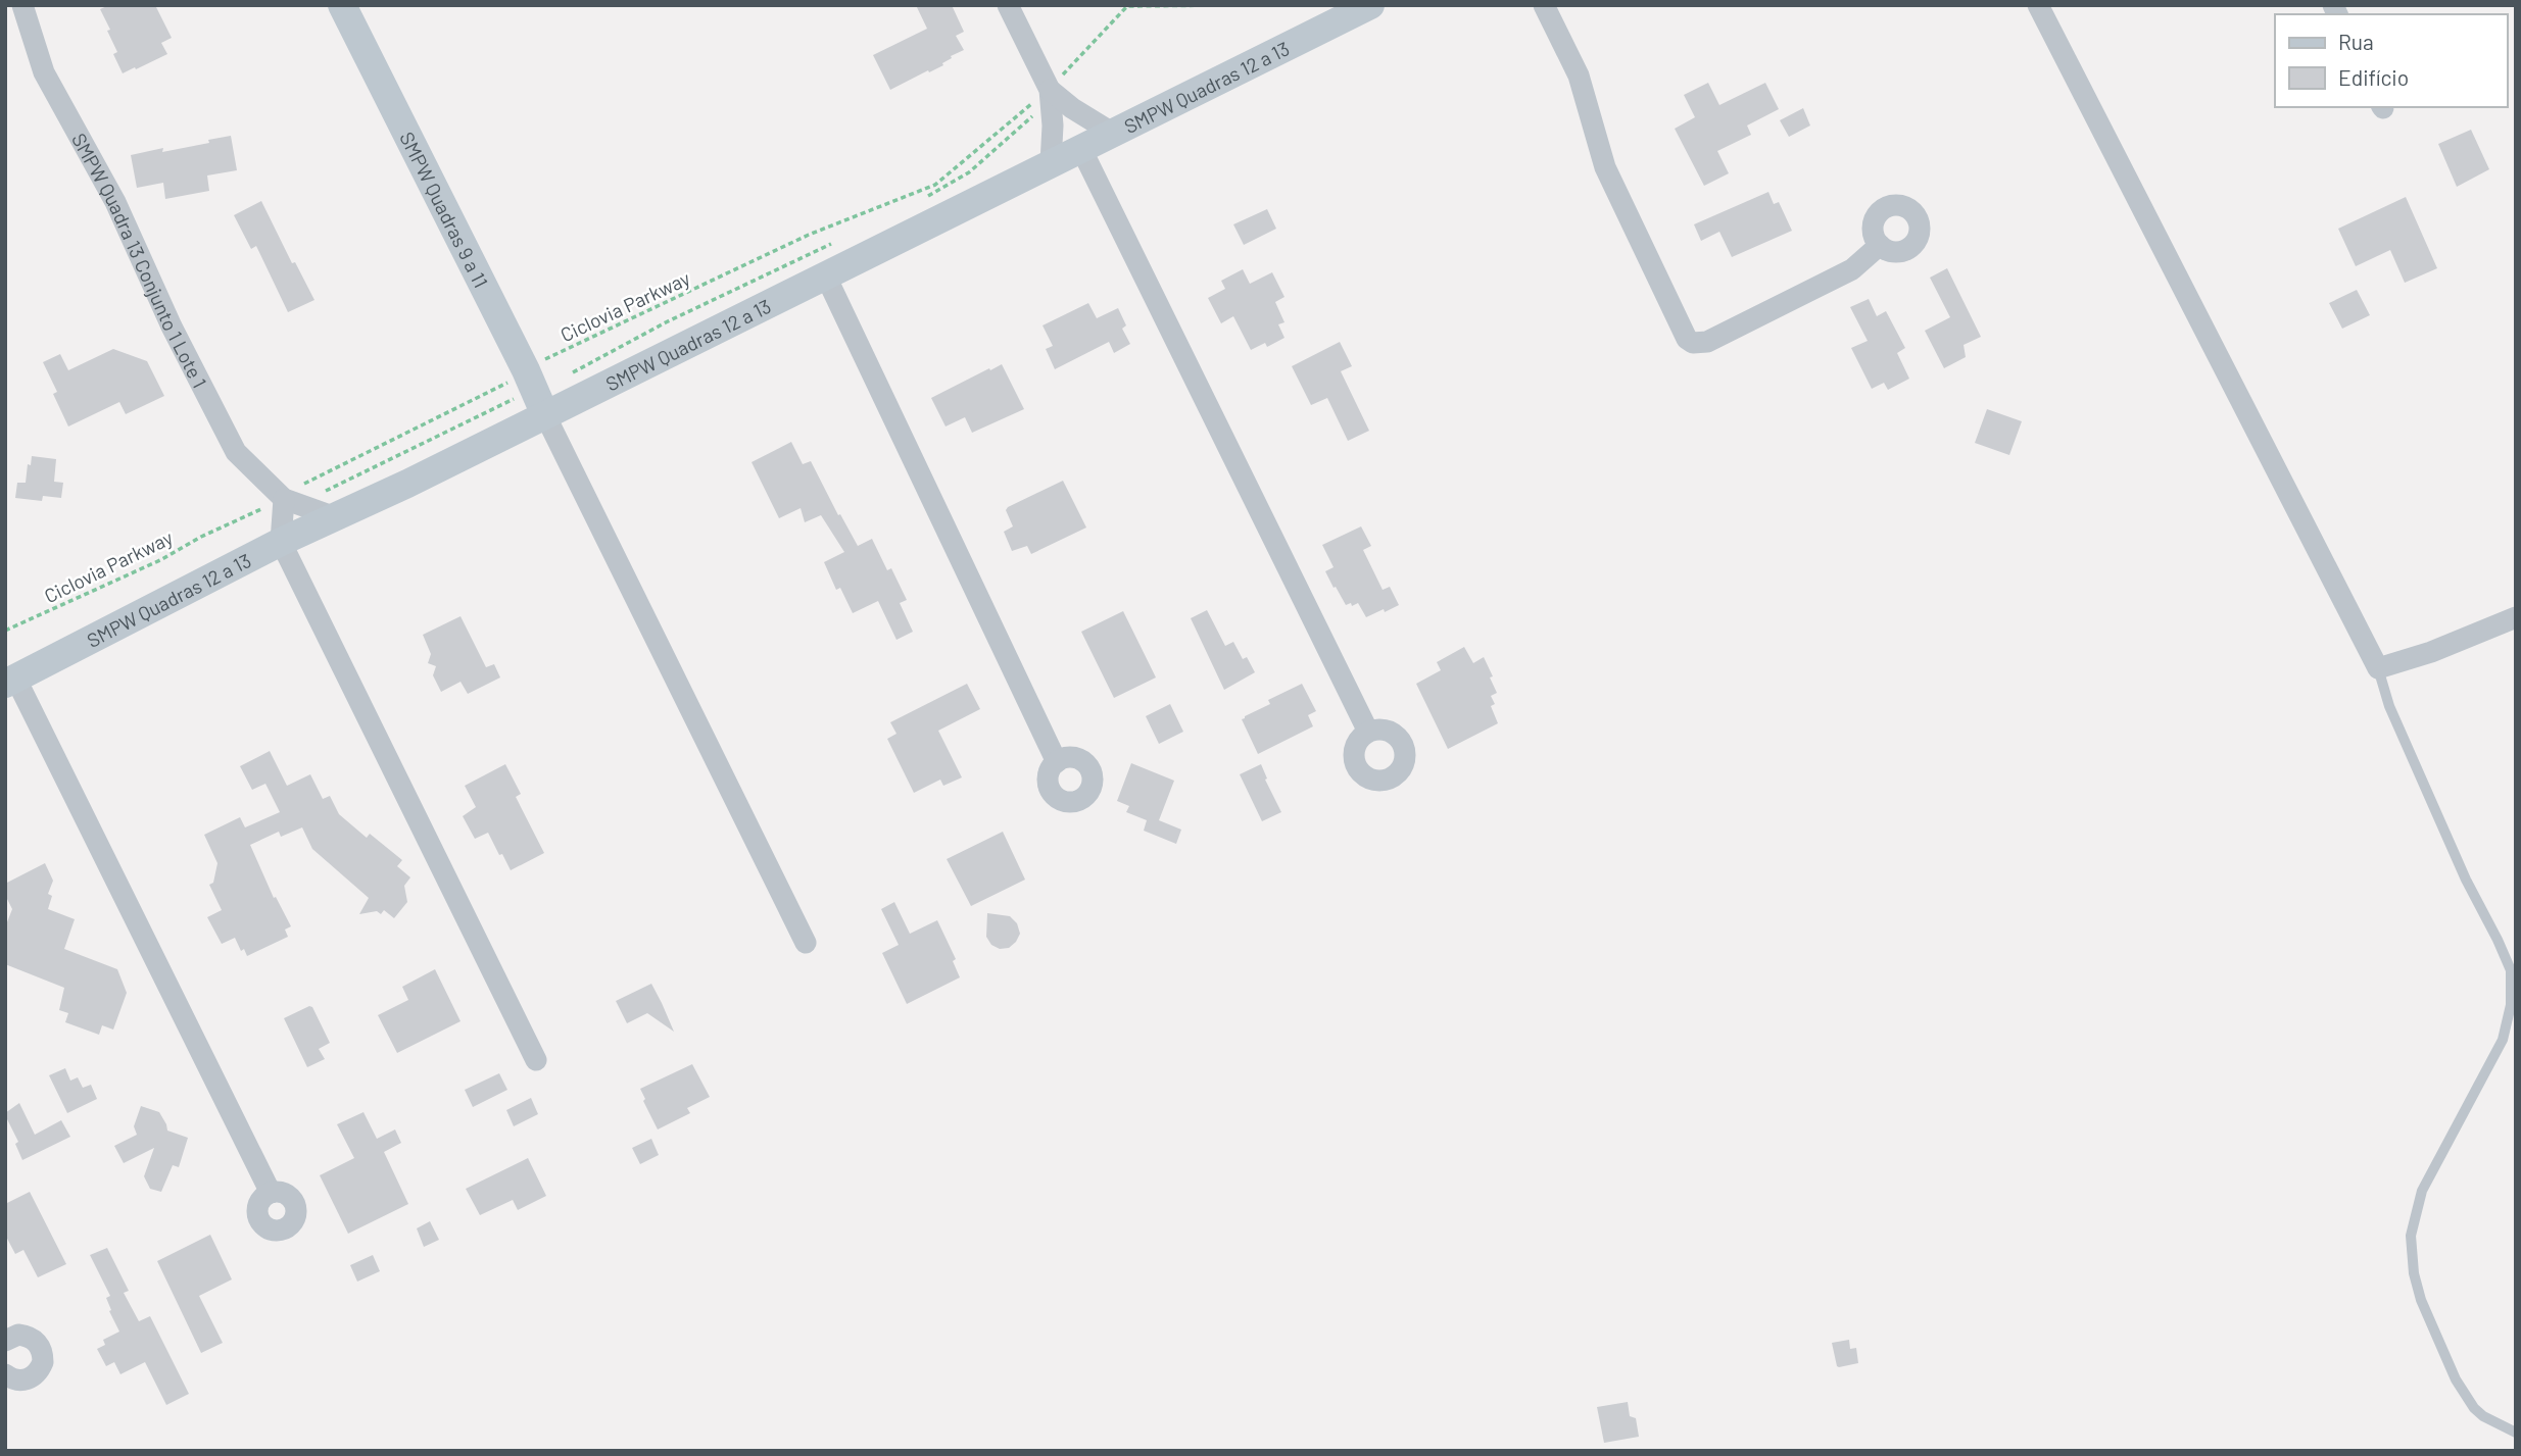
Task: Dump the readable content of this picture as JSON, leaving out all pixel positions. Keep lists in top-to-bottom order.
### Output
{
  "streets": {
    "street": ["SMPW Quadras 12 a 13", "SMPW Quadras 9 a 11", "SMPW Quadra 13 Conjunto 1 Lote 1"],
    "path": ["Ciclovia Parkway"]
  },
  "crossings": [
    ["SMPW Quadras 12 a 13", "SMPW Quadras 9 a 11"],
    ["SMPW Quadras 12 a 13", "SMPW Quadra 13 Conjunto 1 Lote 1"],
    ["SMPW Quadras 9 a 11", "Ciclovia Parkway"],
    ["SMPW Quadra 13 Conjunto 1 Lote 1", "Ciclovia Parkway"]
  ],
  "legend": ["Rua", "Edifício"]
}
